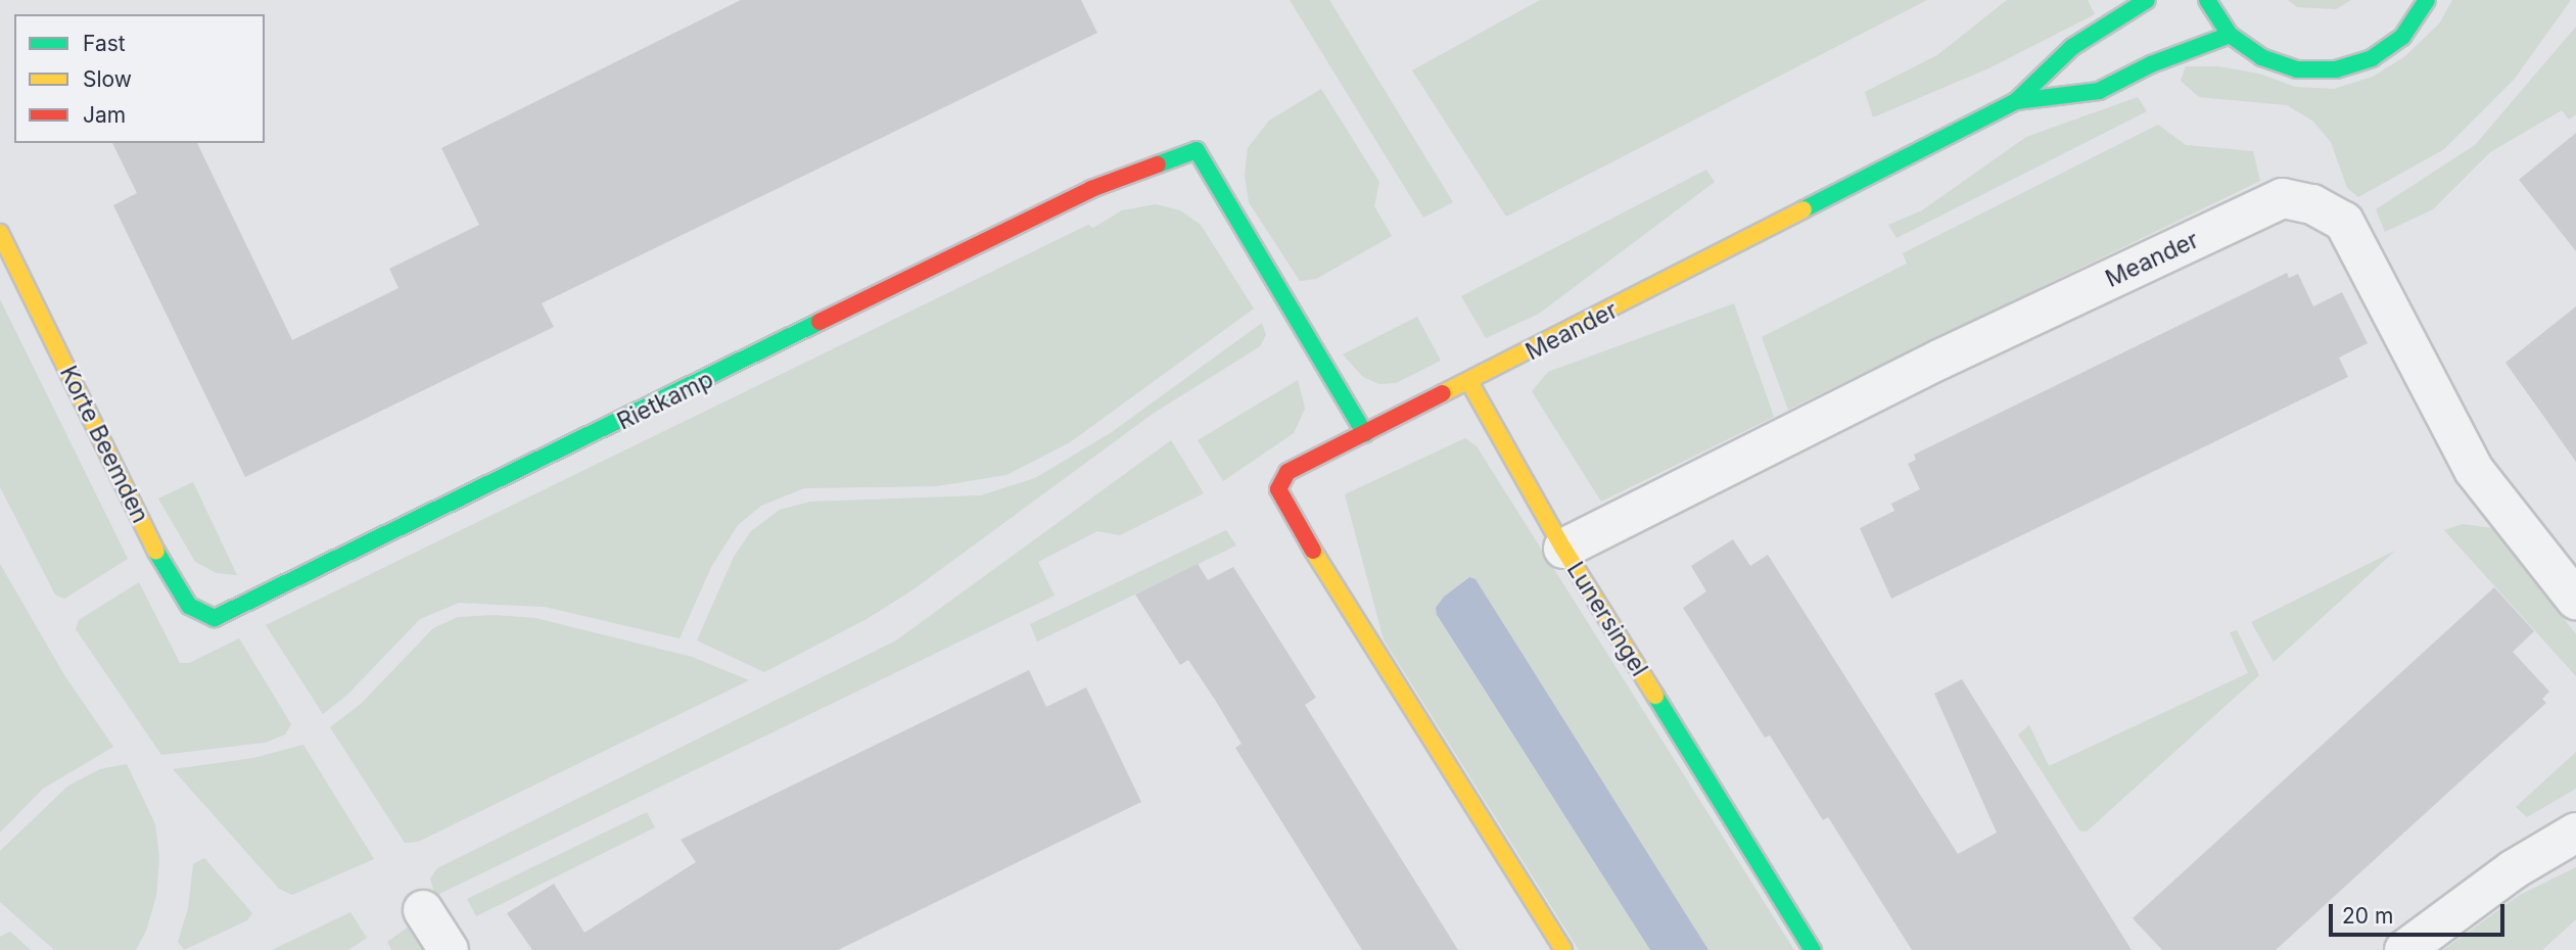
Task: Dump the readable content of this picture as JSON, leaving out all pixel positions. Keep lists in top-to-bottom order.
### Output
{
  "streets": {
    "street": [
      "Meander",
      "Rietkamp",
      "Korte Beemden",
      "Lunersingel"
    ]
  },
  "crossings": [
    ["Meander", "Lunersingel"],
    ["Rietkamp", "Korte Beemden"]
  ],
  "legend": ["Fast", "Slow", "Jam"],
  "scale_bar": "20 m"
}
